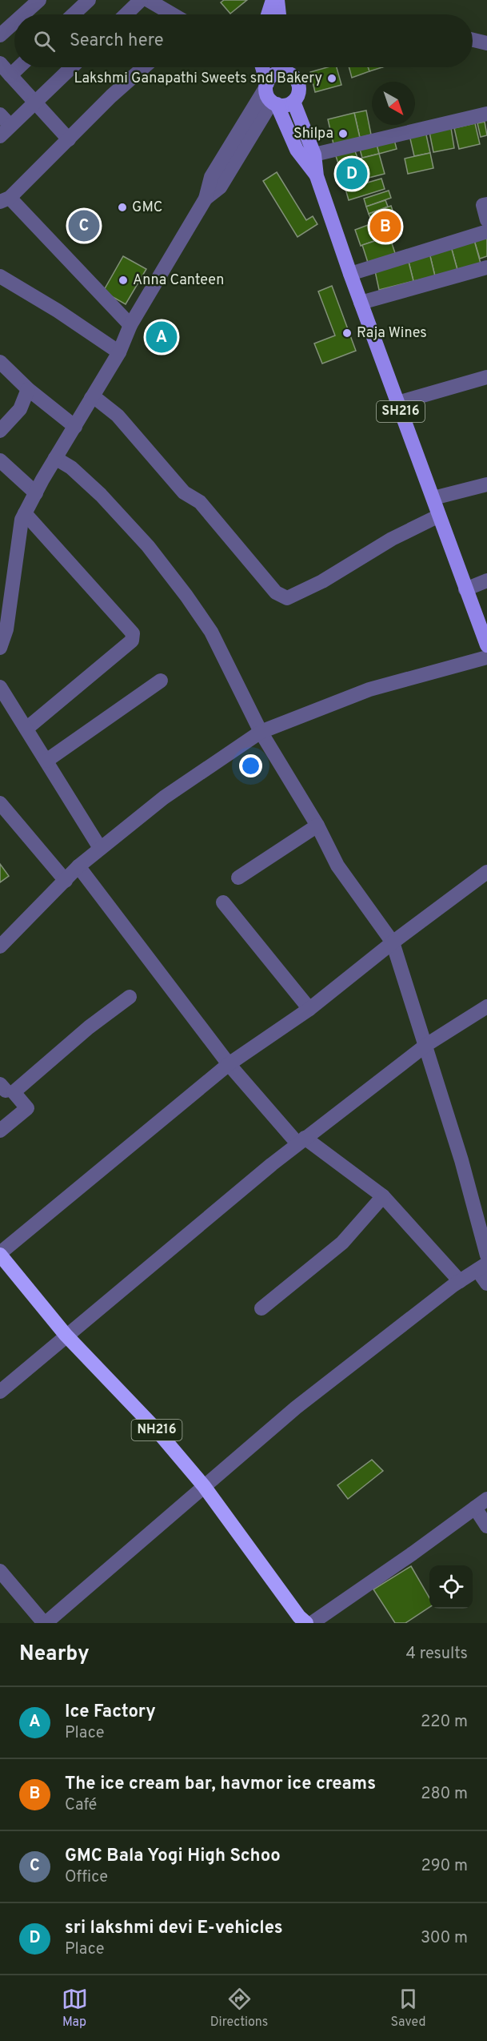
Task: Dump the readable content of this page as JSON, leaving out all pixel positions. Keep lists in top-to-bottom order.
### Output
{
  "streets": {
    "highway": ["NH216"],
    "main road": ["SH216"]
  },
  "places": [
    "Lakshmi Ganapathi Sweets snd Bakery",
    "Shilpa",
    "GMC",
    "Anna Canteen",
    "Raja Wines"
  ],
  "north": "bottom right",
  "page": {
    "search": "Search here",
    "pins": [
      "D",
      "C",
      "B",
      "A"
    ],
    "heading": ["Nearby", "4 results"],
    "list": [
      {
        "mark": "A",
        "name": "Ice Factory",
        "note": "Place",
        "value": "220 m"
      },
      {
        "mark": "B",
        "name": "The ice cream bar, havmor ice creams",
        "note": "Café",
        "value": "280 m"
      },
      {
        "mark": "C",
        "name": "GMC Bala Yogi High Schoo",
        "note": "Office",
        "value": "290 m"
      },
      {
        "mark": "D",
        "name": "sri lakshmi devi E-vehicles",
        "note": "Place",
        "value": "300 m"
      }
    ],
    "nav": ["Map", "Directions", "Saved"]
  }
}
